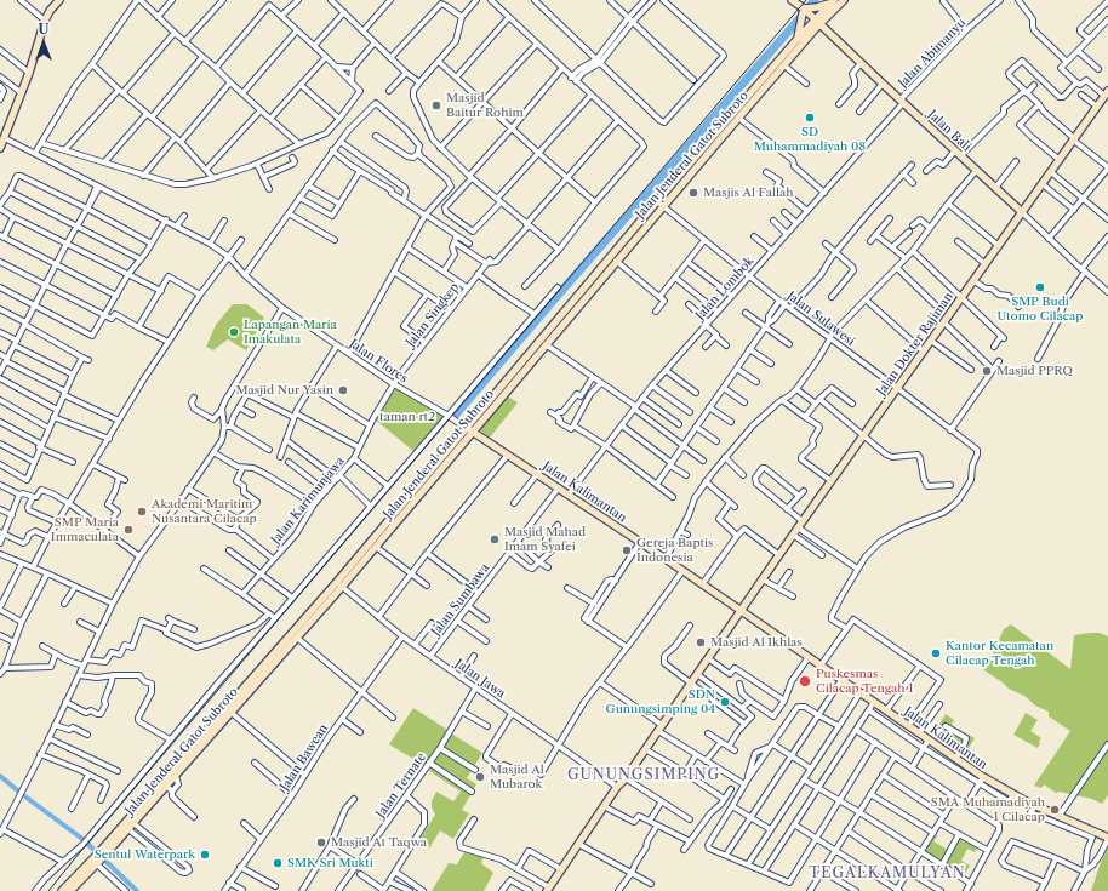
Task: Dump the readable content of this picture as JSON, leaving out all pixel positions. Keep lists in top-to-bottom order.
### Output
{
  "streets": {
    "main road": [
      "Jalan Bali",
      "Jalan Jenderal Gatot Subroto",
      "Jalan Dokter Rajiman",
      "Jalan Kalimantan"
    ],
    "street": [
      "Jalan Abimanyu",
      "Jalan Lombok",
      "Jalan Singkep",
      "Jalan Sulawesi",
      "Jalan Flores",
      "Jalan Karimunjawa",
      "Jalan Sumbawa",
      "Jalan Jawa",
      "Jalan Bawean",
      "Jalan Ternate"
    ]
  },
  "crossings": [
    ["Jalan Abimanyu", "Jalan Bali"],
    ["Jalan Abimanyu", "Jalan Lombok"],
    ["Jalan Bali", "Jalan Jenderal Gatot Subroto"],
    ["Jalan Bali", "Jalan Lombok"],
    ["Jalan Bali", "Jalan Dokter Rajiman"],
    ["Jalan Jenderal Gatot Subroto", "Jalan Sulawesi"],
    ["Jalan Jenderal Gatot Subroto", "Jalan Flores"],
    ["Jalan Jenderal Gatot Subroto", "Jalan Kalimantan"],
    ["Jalan Jenderal Gatot Subroto", "Jalan Jawa"],
    ["Jalan Lombok", "Jalan Sulawesi"],
    ["Jalan Lombok", "Jalan Kalimantan"],
    ["Jalan Singkep", "Jalan Flores"],
    ["Jalan Singkep", "Jalan Karimunjawa"],
    ["Jalan Sulawesi", "Jalan Dokter Rajiman"],
    ["Jalan Dokter Rajiman", "Jalan Kalimantan"],
    ["Jalan Dokter Rajiman", "Jalan Jawa"],
    ["Jalan Flores", "Jalan Kalimantan"],
    ["Jalan Flores", "Jalan Karimunjawa"],
    ["Jalan Kalimantan", "Jalan Sumbawa"],
    ["Jalan Sumbawa", "Jalan Jawa"],
    ["Jalan Jawa", "Jalan Bawean"],
    ["Jalan Jawa", "Jalan Ternate"]
  ],
  "districts": ["GUNUNGSIMPING", "TEGALKAMULYAN"],
  "parks": ["taman rt2"],
  "places": [
    "Masjid Baitur Rohim",
    "SD Muhammadiyah 08",
    "Masjis Al Fallah",
    "SMP Budi Utomo Cilacap",
    "Lapangan Maria Imakulata",
    "Masjid PPRQ",
    "Masjid Nur Yasin",
    "Akademi Maritim Nusantara Cilacap",
    "SMP Maria Immaculata",
    "Masjid Mahad Imam Syafei",
    "Gereja Baptis Indonesia",
    "Masjid Al Ikhlas",
    "Kantor Kecamatan Cilacap Tengah",
    "Puskesmas Cilacap Tengah 1",
    "SDN Gunungsimping 04",
    "Masjid Al Mubarok",
    "SMA Muhamadiyah 1 Cilacap",
    "Masjid At Taqwa",
    "Sentul Waterpark",
    "SMK Sri Mukti"
  ],
  "north": "top"
}
